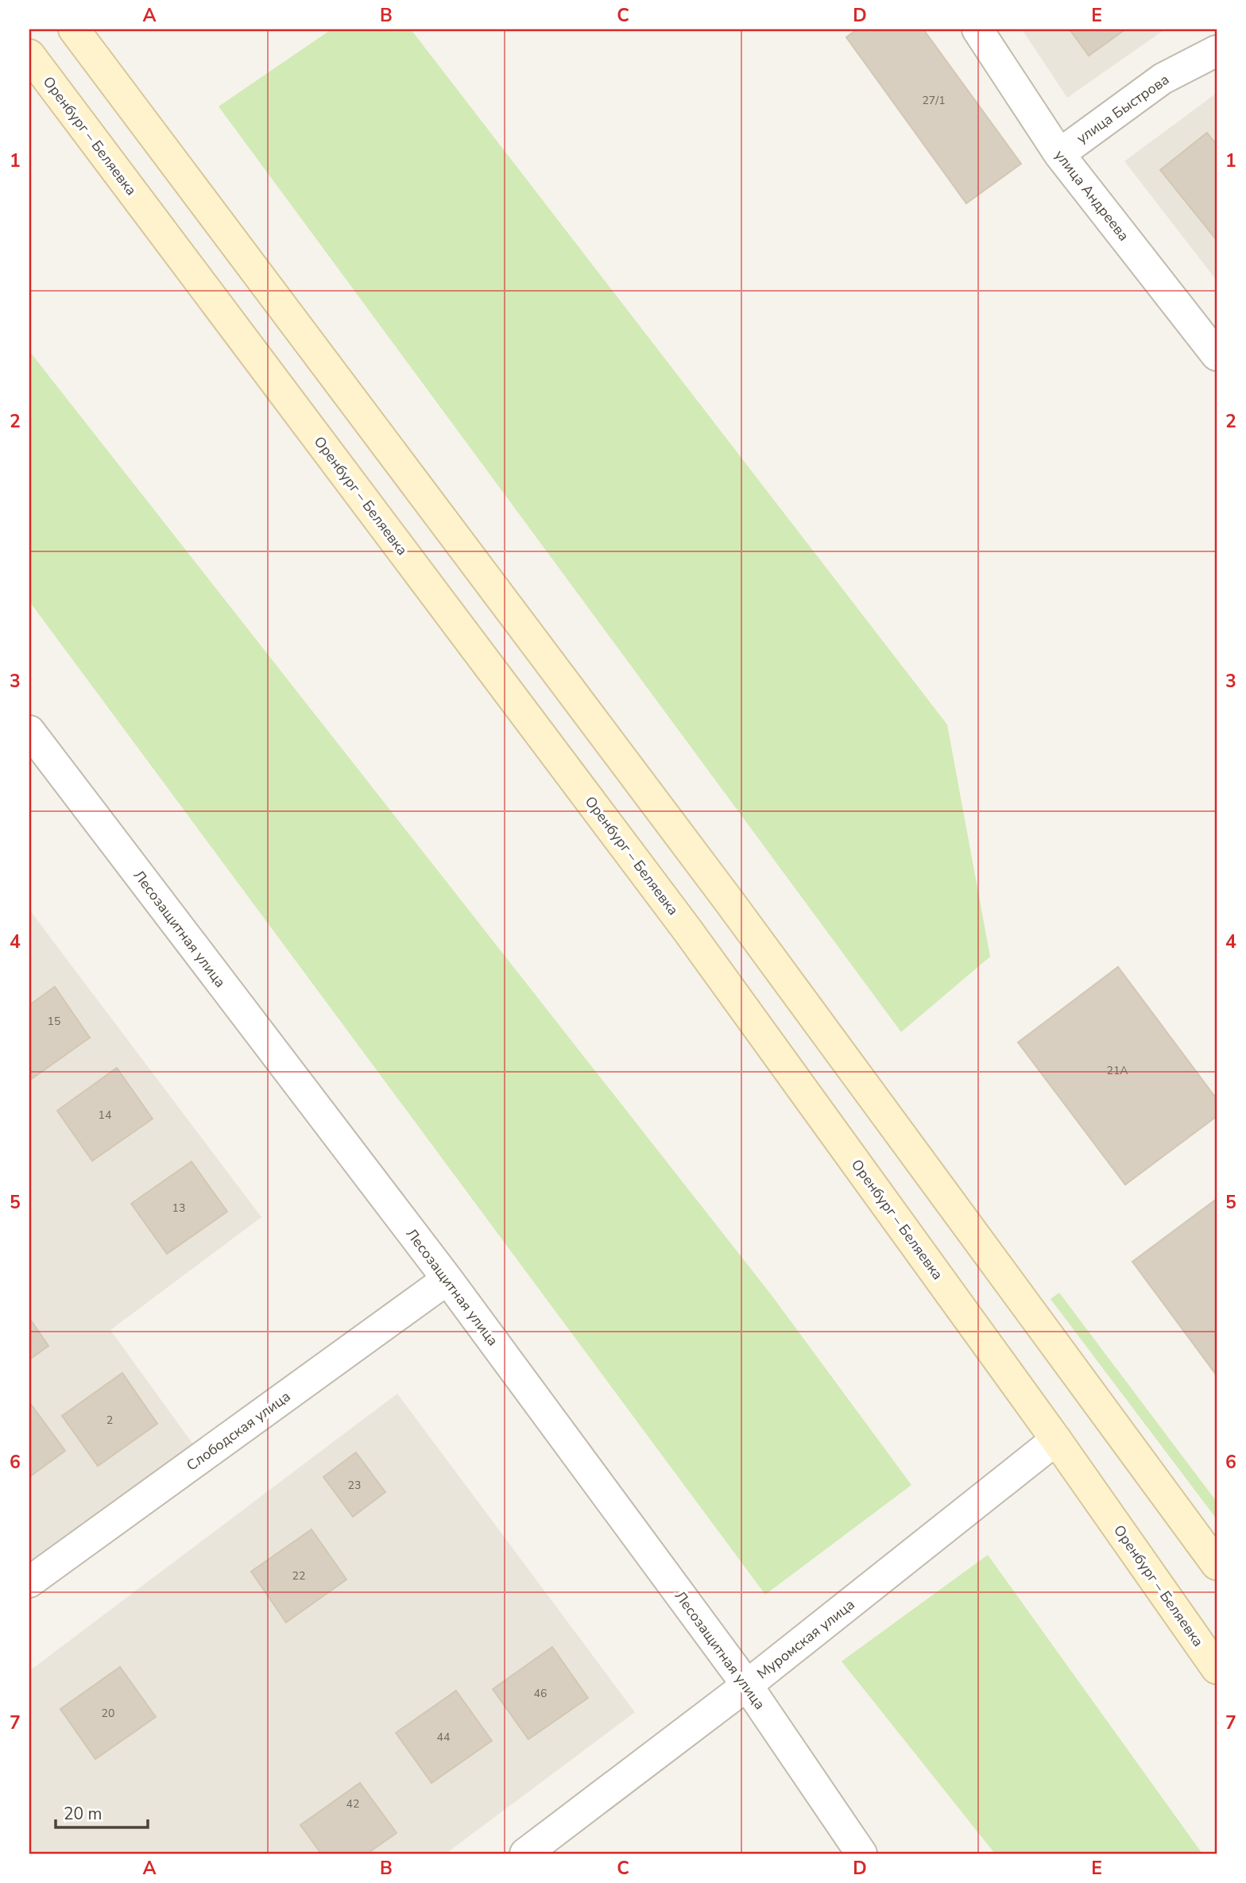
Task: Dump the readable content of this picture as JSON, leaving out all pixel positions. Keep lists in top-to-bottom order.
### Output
{
  "streets": {
    "main road": ["Оренбург – Беляевка"],
    "street": [
      "улица Быстрова",
      "улица Андреева",
      "Лесозащитная улица",
      "Слободская улица",
      "Муромская улица"
    ]
  },
  "crossings": [
    ["улица Быстрова", "улица Андреева"],
    ["Оренбург – Беляевка", "Муромская улица"],
    ["Лесозащитная улица", "Слободская улица"],
    ["Лесозащитная улица", "Муромская улица"]
  ],
  "house_numbers": [
    "27/1",
    "15",
    "21А",
    "14",
    "13",
    "2",
    "23",
    "22",
    "46",
    "20",
    "44",
    "42"
  ],
  "scale_bar": "20 m",
  "grid": {
    "columns": [
      "A",
      "B",
      "C",
      "D",
      "E"
    ],
    "rows": [
      "1",
      "2",
      "3",
      "4",
      "5",
      "6",
      "7"
    ]
  }
}
